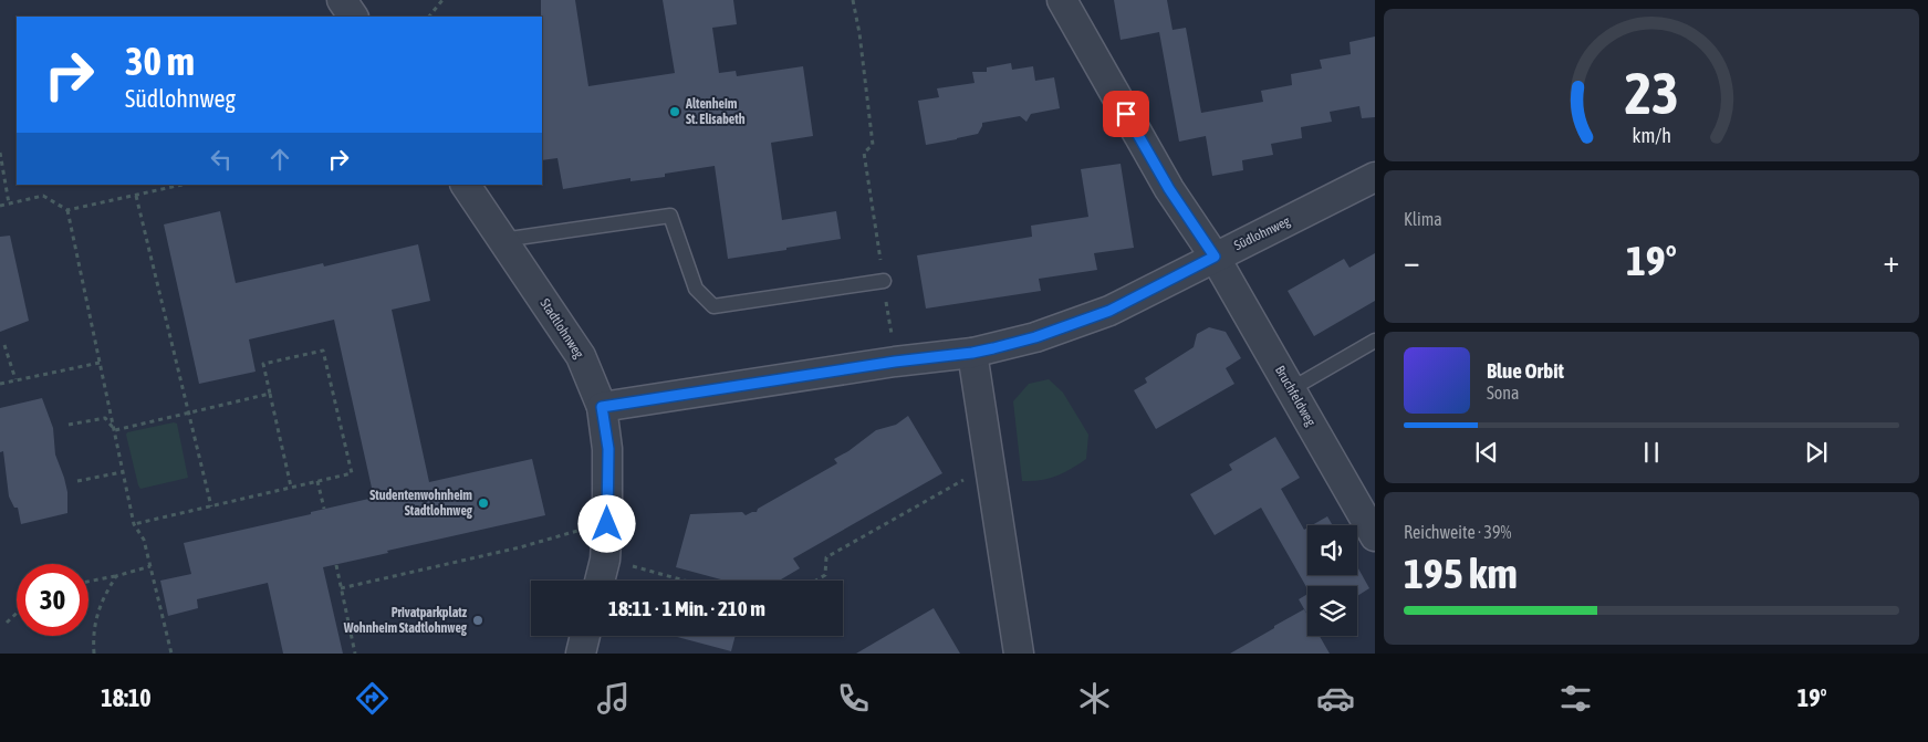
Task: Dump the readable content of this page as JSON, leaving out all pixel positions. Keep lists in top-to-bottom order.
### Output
{
  "streets": {
    "street": ["Südlohnweg", "Stadtlohnweg", "Bruchfeldweg"]
  },
  "crossings": [
    ["Südlohnweg", "Stadtlohnweg"],
    ["Südlohnweg", "Bruchfeldweg"]
  ],
  "places": ["Altenheim St. Elisabeth", "Studentenwohnheim Stadtlohnweg", "Privatparkplatz Wohnheim Stadtlohnweg"],
  "page": {
    "turn": ["30 m", "Südlohnweg"],
    "tile": [
      "Klima",
      ["Reichweite · 39%", "195 km"]
    ],
    "heat": ["−", "19°", "+"],
    "song": ["Blue Orbit", "Sona"],
    "limit": "30",
    "trip": "18:11 · 1 Min. · 210 m",
    "tabs": ["18:10", "19°"],
    "gauge": ["23", "km/h"]
  }
}
